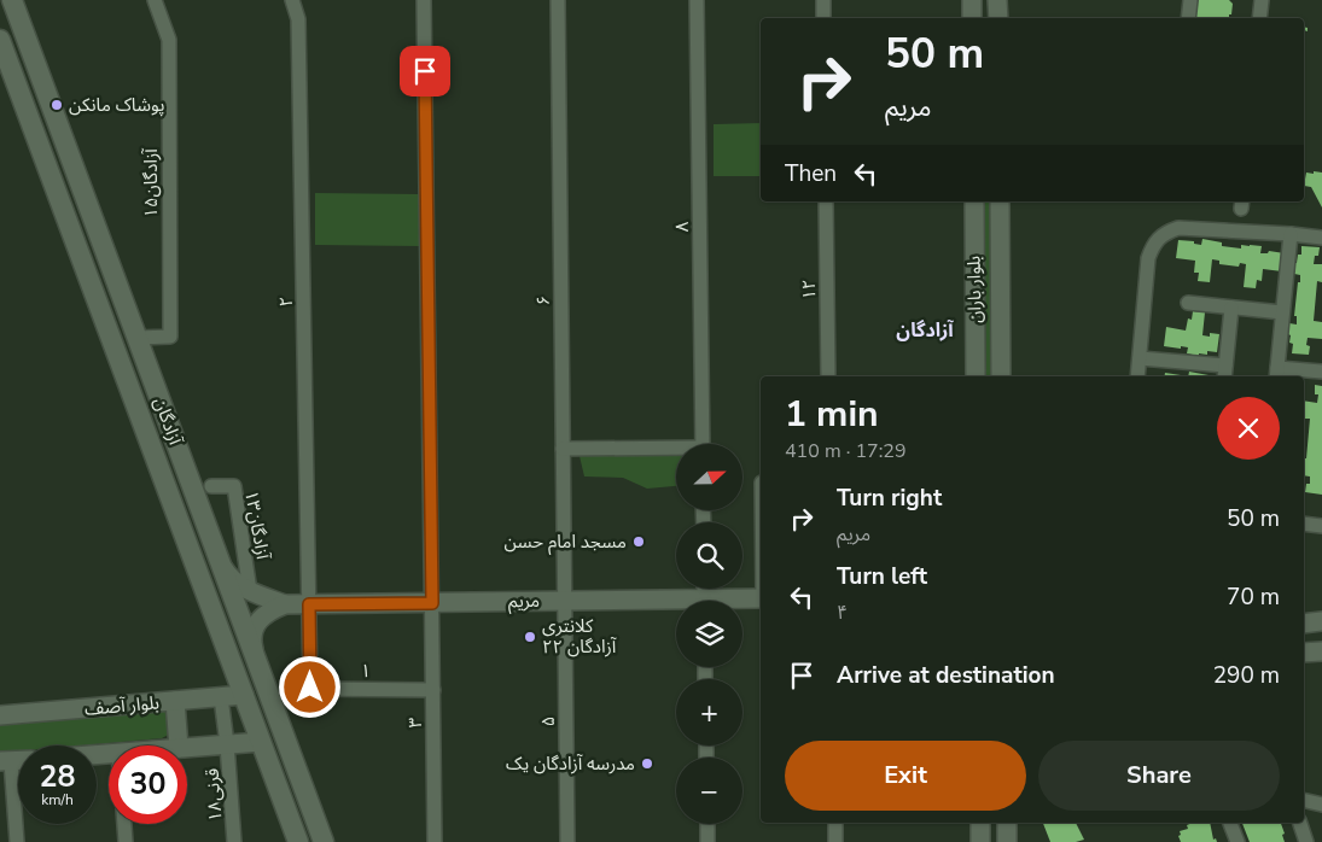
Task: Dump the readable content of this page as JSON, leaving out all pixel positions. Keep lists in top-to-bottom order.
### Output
{
  "streets": {
    "main road": ["آزادگان"],
    "street": [
      "آزادگان۱۵",
      "۸",
      "۱۲",
      "بلوار باران",
      "۶",
      "۲",
      "آزادگان۱۳",
      "مریم",
      "۱",
      "بلوار آصف",
      "۵",
      "۳",
      "قرنی۱۸"
    ]
  },
  "crossings": [
    ["آزادگان۱۵", "آزادگان"],
    ["۶", "مریم"],
    ["۶", "۵"],
    ["۲", "مریم"],
    ["۲", "۱"],
    ["آزادگان", "بلوار آصف"],
    ["مریم", "۱"],
    ["مریم", "۵"],
    ["مریم", "۳"],
    ["۱", "۳"],
    ["بلوار آصف", "قرنی۱۸"]
  ],
  "districts": ["آزادگان"],
  "places": [
    "پوشاک مانکن",
    "مسجد امام حسن",
    "کلانتری ۲۲ آزادگان",
    "مدرسه آزادگان یک"
  ],
  "north": "right",
  "page": {
    "turn": ["50 m", "مریم"],
    "then": "Then",
    "heading": ["1 min", "410 m · 17:29"],
    "map_buttons": ["+", "−"],
    "list": [
      {
        "name": "Turn right",
        "note": "مریم",
        "value": "50 m"
      },
      {
        "name": "Turn left",
        "note": "۴",
        "value": "70 m"
      },
      {
        "name": "Arrive at destination",
        "value": "290 m"
      }
    ],
    "buttons": ["Exit", "Share"],
    "speed": "28 km/h",
    "limit": "30"
  }
}
